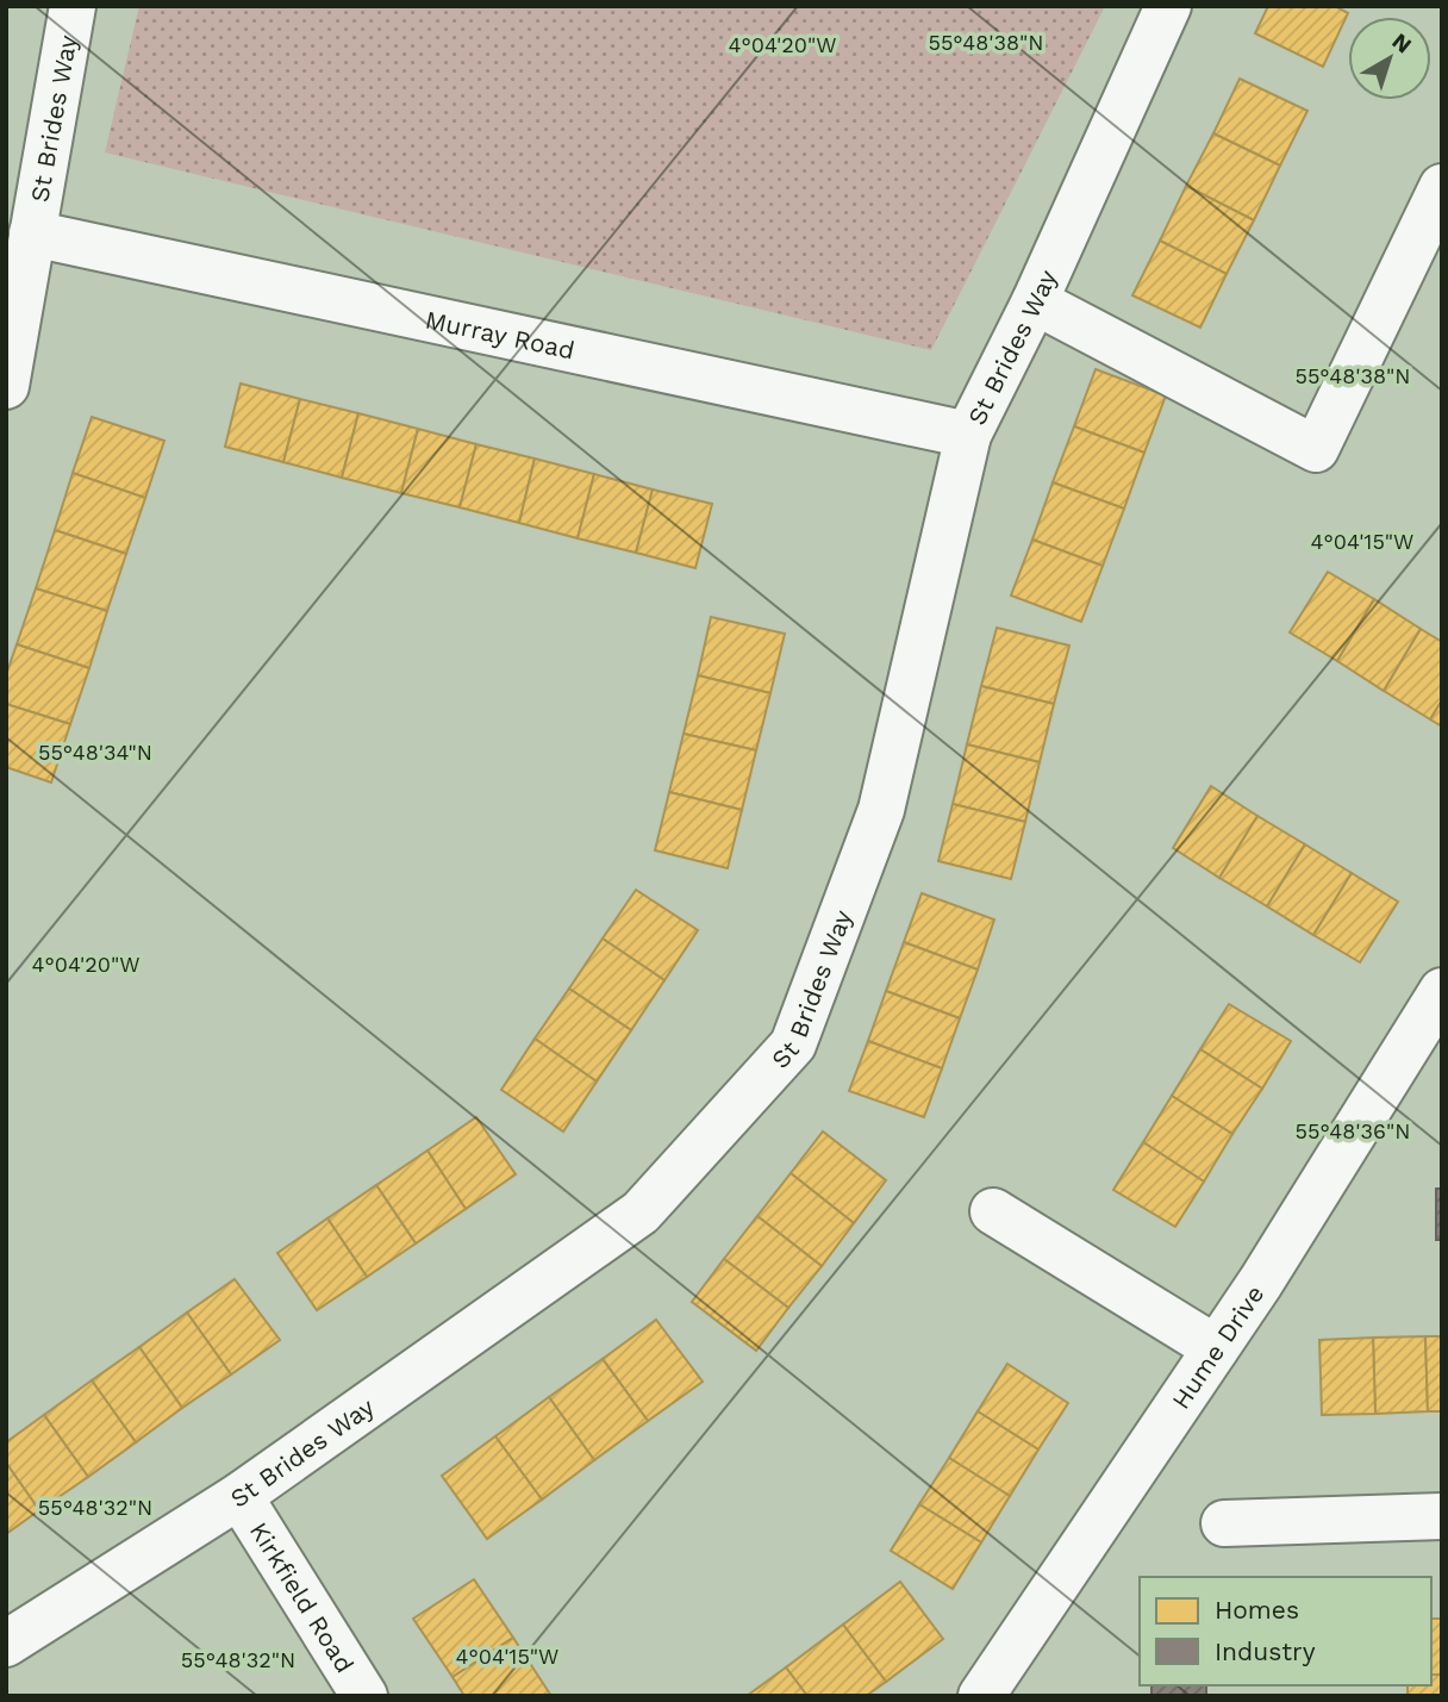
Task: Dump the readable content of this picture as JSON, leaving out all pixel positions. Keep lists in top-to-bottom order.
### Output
{
  "streets": {
    "street": [
      "St Brides Way",
      "Murray Road",
      "Hume Drive",
      "Kirkfield Road"
    ]
  },
  "crossings": [
    ["St Brides Way", "Murray Road"],
    ["St Brides Way", "Kirkfield Road"]
  ],
  "legend": ["Homes", "Industry"],
  "north": "top right",
  "coordinates": [
    "55°48'38\"N",
    "4°04'20\"W",
    "4°04'15\"W",
    "55°48'34\"N",
    "55°48'36\"N",
    "55°48'32\"N"
  ]
}
